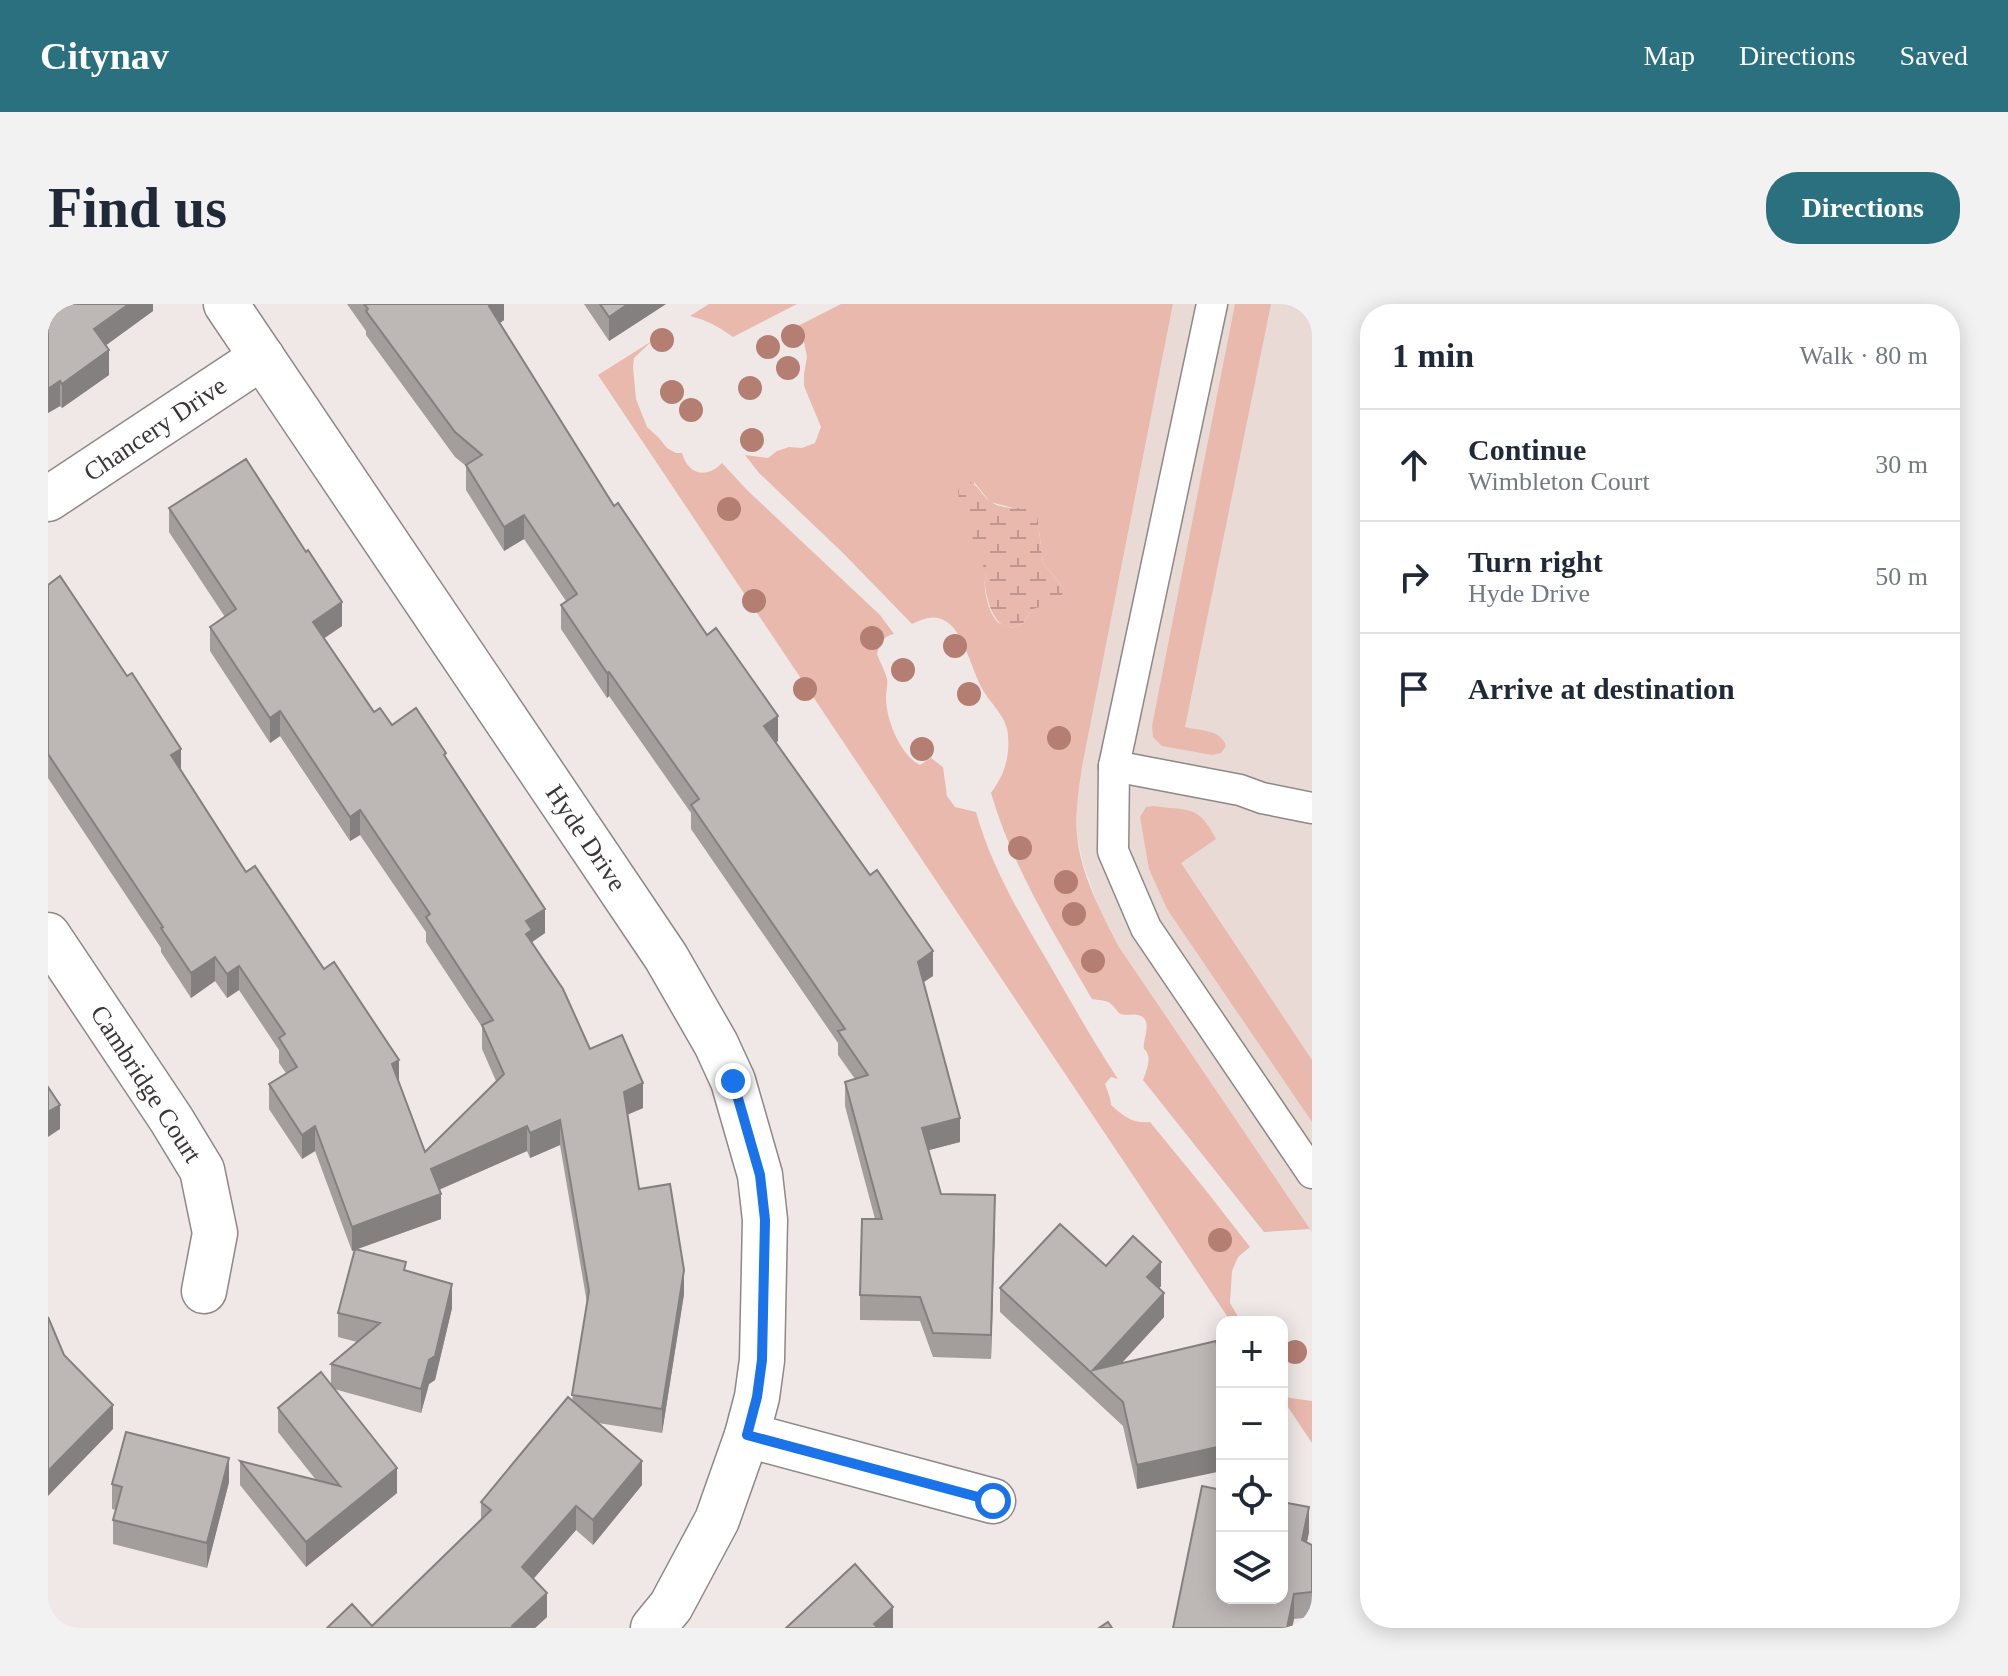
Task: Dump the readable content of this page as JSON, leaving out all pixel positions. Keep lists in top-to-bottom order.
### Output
{
  "streets": {
    "street": ["Chancery Drive", "Hyde Drive", "Cambridge Court"]
  },
  "crossings": [
    ["Chancery Drive", "Hyde Drive"]
  ],
  "page": {
    "header": "Citynav",
    "nav": ["Map", "Directions", "Saved"],
    "buttons": "Directions",
    "title": "Find us",
    "heading": ["1 min", "Walk · 80 m"],
    "list": [
      ["Continue", "Wimbleton Court", "30 m"],
      ["Turn right", "Hyde Drive", "50 m"],
      "Arrive at destination"
    ],
    "map_buttons": ["+", "−"]
  }
}
